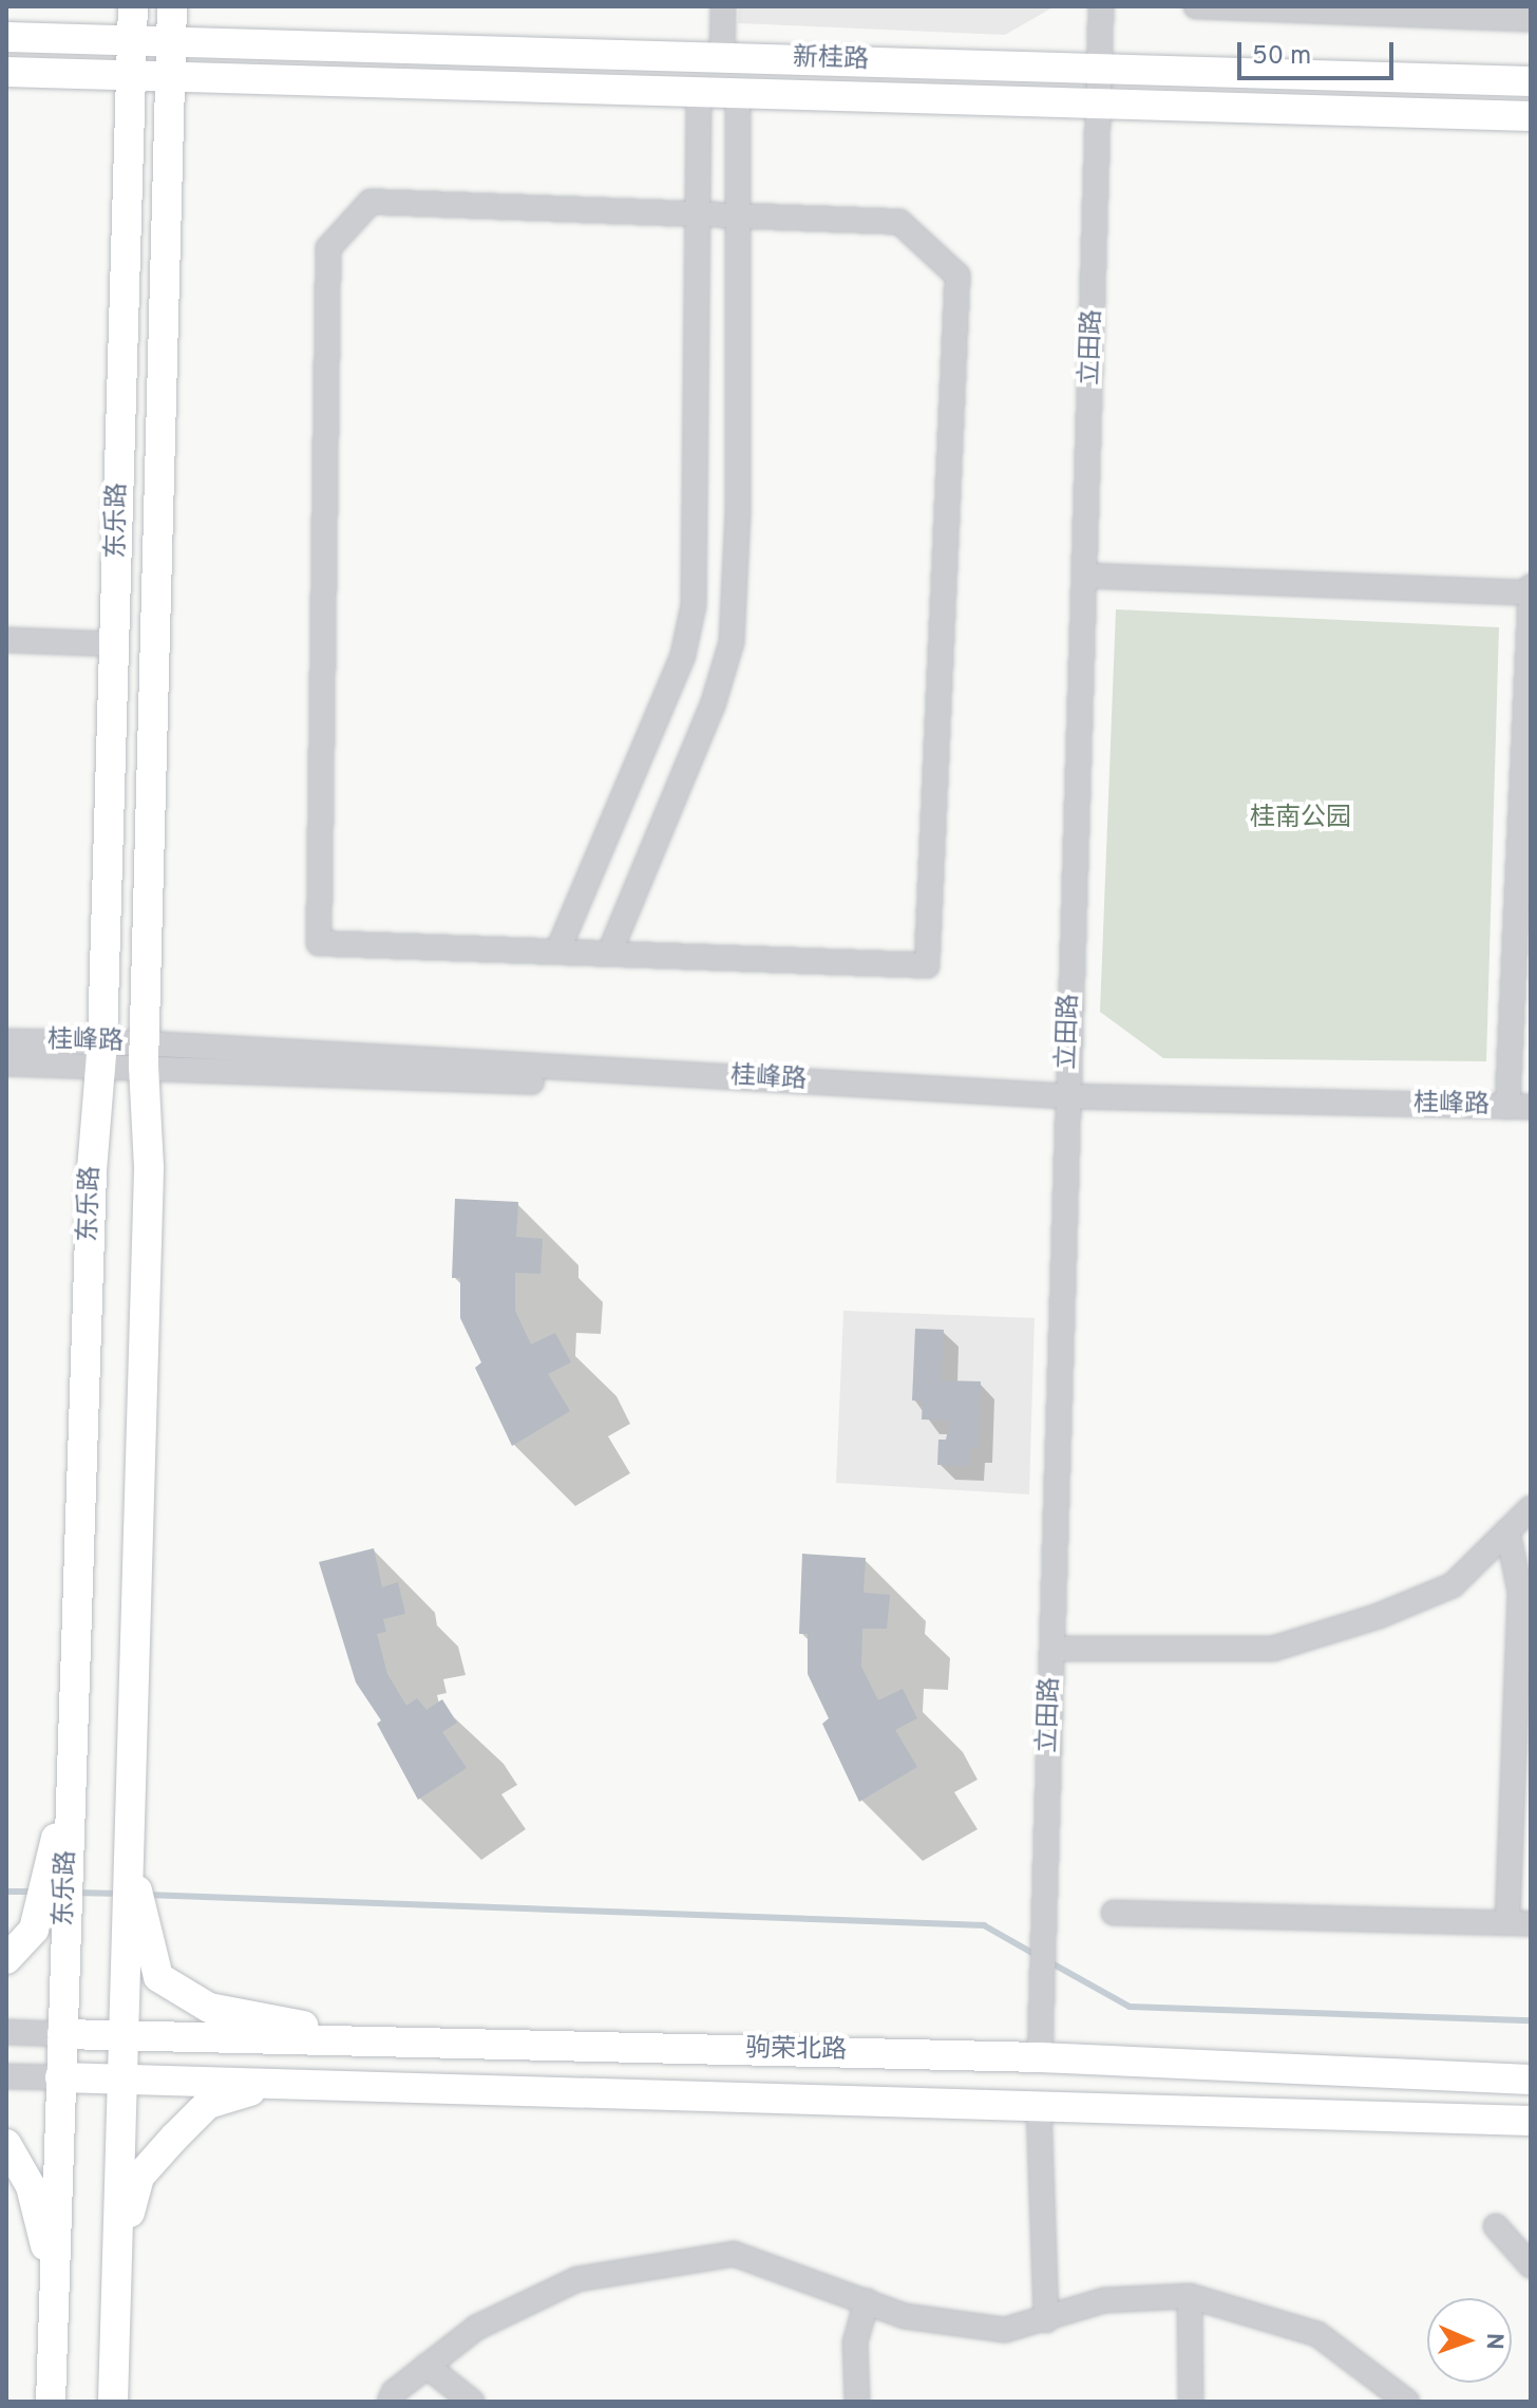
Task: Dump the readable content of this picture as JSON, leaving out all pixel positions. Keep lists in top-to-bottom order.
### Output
{
  "streets": {
    "main road": ["新桂路", "东乐路", "驹荣北路"],
    "street": ["立田路", "桂峰路"]
  },
  "crossings": [
    ["新桂路", "立田路"],
    ["新桂路", "东乐路"],
    ["立田路", "桂峰路"],
    ["立田路", "驹荣北路"],
    ["东乐路", "桂峰路"],
    ["东乐路", "驹荣北路"]
  ],
  "parks": ["桂南公园"],
  "scale_bar": "50 m",
  "north": "right"
}
